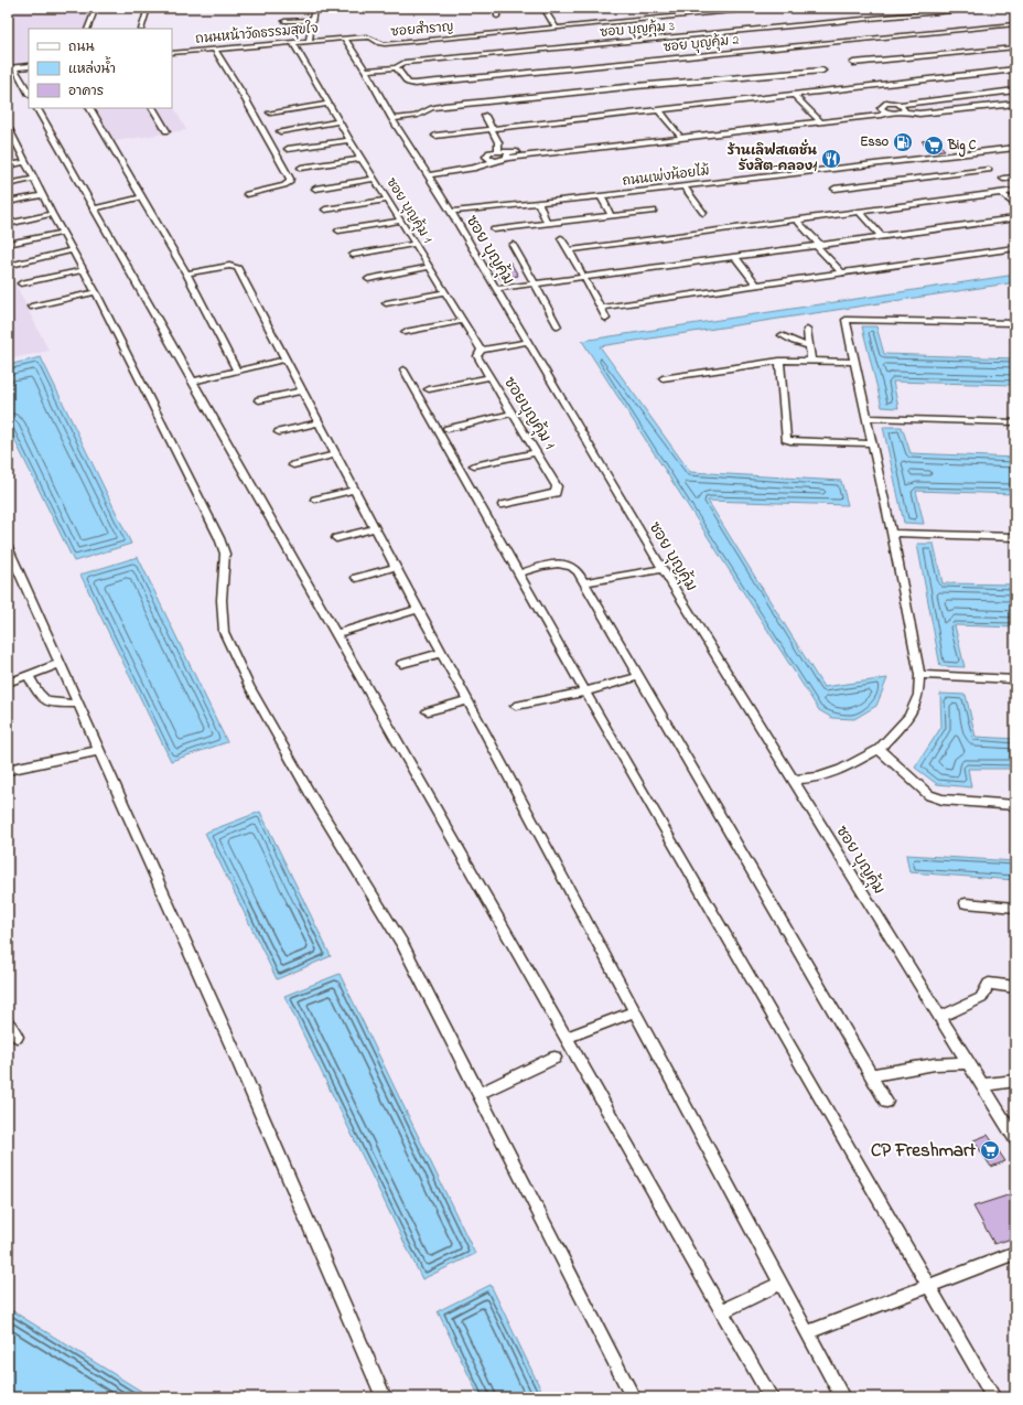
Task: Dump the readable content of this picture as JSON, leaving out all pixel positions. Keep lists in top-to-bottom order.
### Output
{
  "streets": {
    "street": [
      "ซอยสำราญ",
      "ซอบ บุญคุ้ม 3",
      "ถนนหน้าวัดธรรมสุขใจ",
      "ซอย บุญคุ้ม 2",
      "ถนนเพ่งน้อยไม้",
      "ซอย บุญคุ้ม 1",
      "ซอย บุญคุ้ม",
      "ซอยบุญคุ้ม 1"
    ]
  },
  "crossings": [
    ["ซอยสำราญ", "ถนนหน้าวัดธรรมสุขใจ"],
    ["ซอยสำราญ", "ซอย บุญคุ้ม"],
    ["ซอบ บุญคุ้ม 3", "ซอย บุญคุ้ม 2"],
    ["ซอบ บุญคุ้ม 3", "ซอย บุญคุ้ม"],
    ["ถนนหน้าวัดธรรมสุขใจ", "ซอย บุญคุ้ม 1"],
    ["ถนนหน้าวัดธรรมสุขใจ", "ซอย บุญคุ้ม"],
    ["ถนนเพ่งน้อยไม้", "ซอย บุญคุ้ม"],
    ["ซอย บุญคุ้ม 1", "ซอยบุญคุ้ม 1"]
  ],
  "places": {
    "fuel station": ["Esso"],
    "supermarket": ["Big C", "CP Freshmart"],
    "restaurant": ["ร้านเลิฟสเตชั่น รังสิต-คลอง1"]
  },
  "legend": ["ถนน", "แหล่งน้ำ", "อาคาร"]
}
